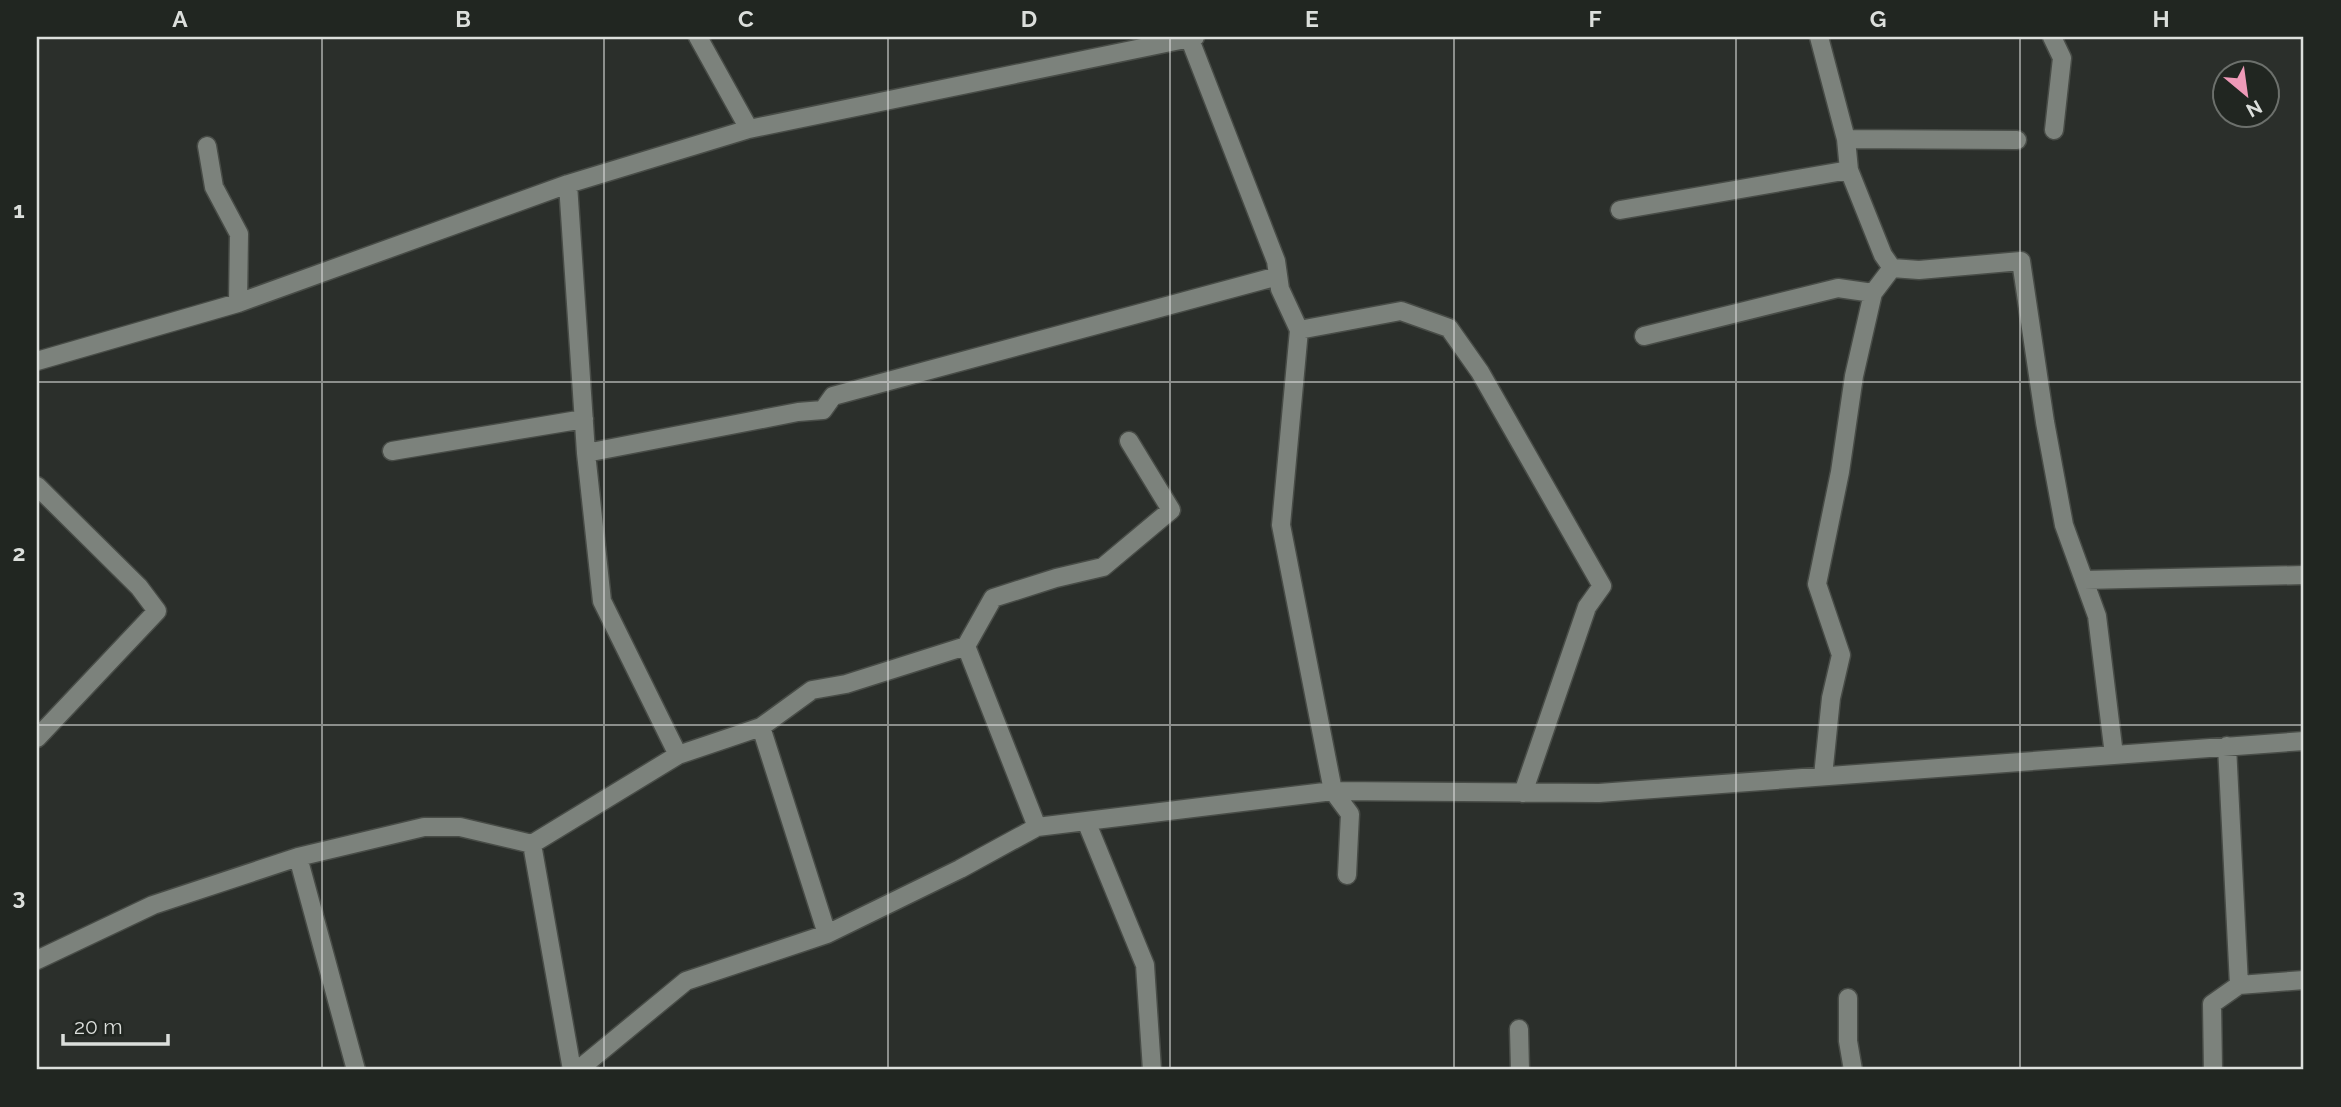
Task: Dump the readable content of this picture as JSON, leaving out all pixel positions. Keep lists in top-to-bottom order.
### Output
{
  "scale_bar": "20 m",
  "north": "bottom right",
  "grid": {
    "columns": [
      "A",
      "B",
      "C",
      "D",
      "E",
      "F",
      "G",
      "H"
    ],
    "rows": ["1", "2", "3"]
  }
}
